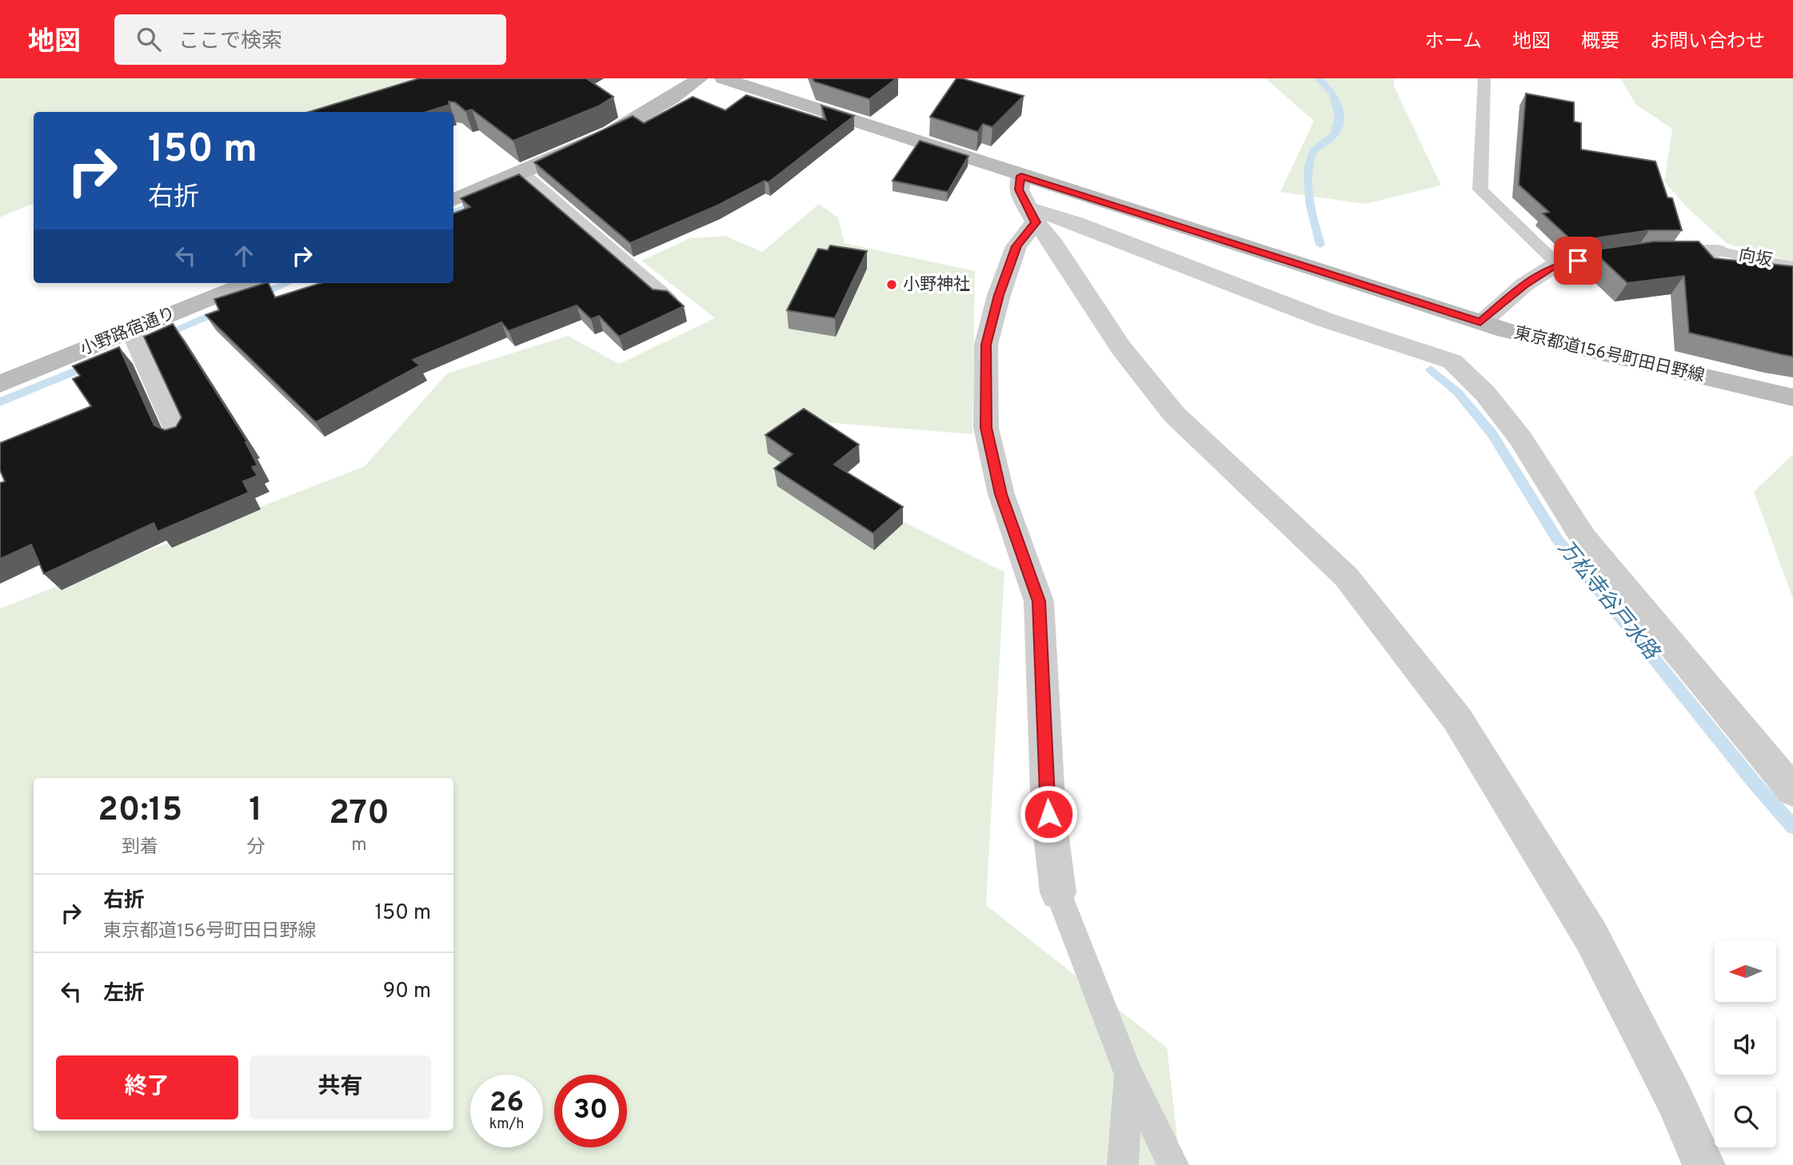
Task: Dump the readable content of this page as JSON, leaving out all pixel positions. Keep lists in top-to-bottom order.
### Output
{
  "streets": {
    "main road": ["小野路宿通り", "東京都道156号町田日野線"],
    "lane": ["向坂"]
  },
  "water": ["万松寺谷戸水路"],
  "places": ["小野神社"],
  "north": "left",
  "page": {
    "header": "地図",
    "search": "ここで検索",
    "nav": [
      "ホーム",
      "地図",
      "概要",
      "お問い合わせ"
    ],
    "turn": ["150 m", "右折"],
    "eta": [
      "20:15",
      "到着",
      "1",
      "分",
      "270",
      "m"
    ],
    "list": [
      {
        "name": "右折",
        "note": "東京都道156号町田日野線",
        "value": "150 m"
      },
      {
        "name": "左折",
        "value": "90 m"
      }
    ],
    "buttons": ["終了", "共有"],
    "speed": "26 km/h",
    "limit": "30"
  }
}
